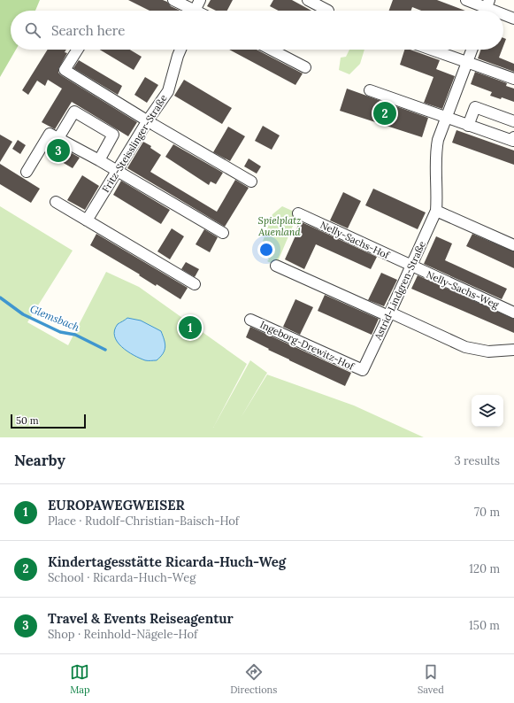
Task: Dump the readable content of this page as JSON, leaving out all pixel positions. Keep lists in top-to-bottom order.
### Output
{
  "streets": {
    "street": [
      "Fritz-Steisslinger-Straße",
      "Nelly-Sachs-Hof",
      "Nelly-Sachs-Weg",
      "Astrid-Lindgren-Straße",
      "Ingeborg-Drewitz-Hof"
    ]
  },
  "crossings": [
    ["Nelly-Sachs-Hof", "Nelly-Sachs-Weg"],
    ["Nelly-Sachs-Hof", "Astrid-Lindgren-Straße"],
    ["Nelly-Sachs-Weg", "Astrid-Lindgren-Straße"],
    ["Astrid-Lindgren-Straße", "Ingeborg-Drewitz-Hof"]
  ],
  "water": ["Glemsbach"],
  "parks": ["Spielplatz Auenland"],
  "scale_bar": "50 m",
  "page": {
    "search": "Search here",
    "pins": ["2", "3", "1"],
    "scale": "50 m",
    "heading": ["Nearby", "3 results"],
    "list": [
      {
        "mark": "1",
        "name": "EUROPAWEGWEISER",
        "note": "Place · Rudolf-Christian-Baisch-Hof",
        "value": "70 m"
      },
      {
        "mark": "2",
        "name": "Kindertagesstätte Ricarda-Huch-Weg",
        "note": "School · Ricarda-Huch-Weg",
        "value": "120 m"
      },
      {
        "mark": "3",
        "name": "Travel & Events Reiseagentur",
        "note": "Shop · Reinhold-Nägele-Hof",
        "value": "150 m"
      }
    ],
    "nav": ["Map", "Directions", "Saved"]
  }
}
